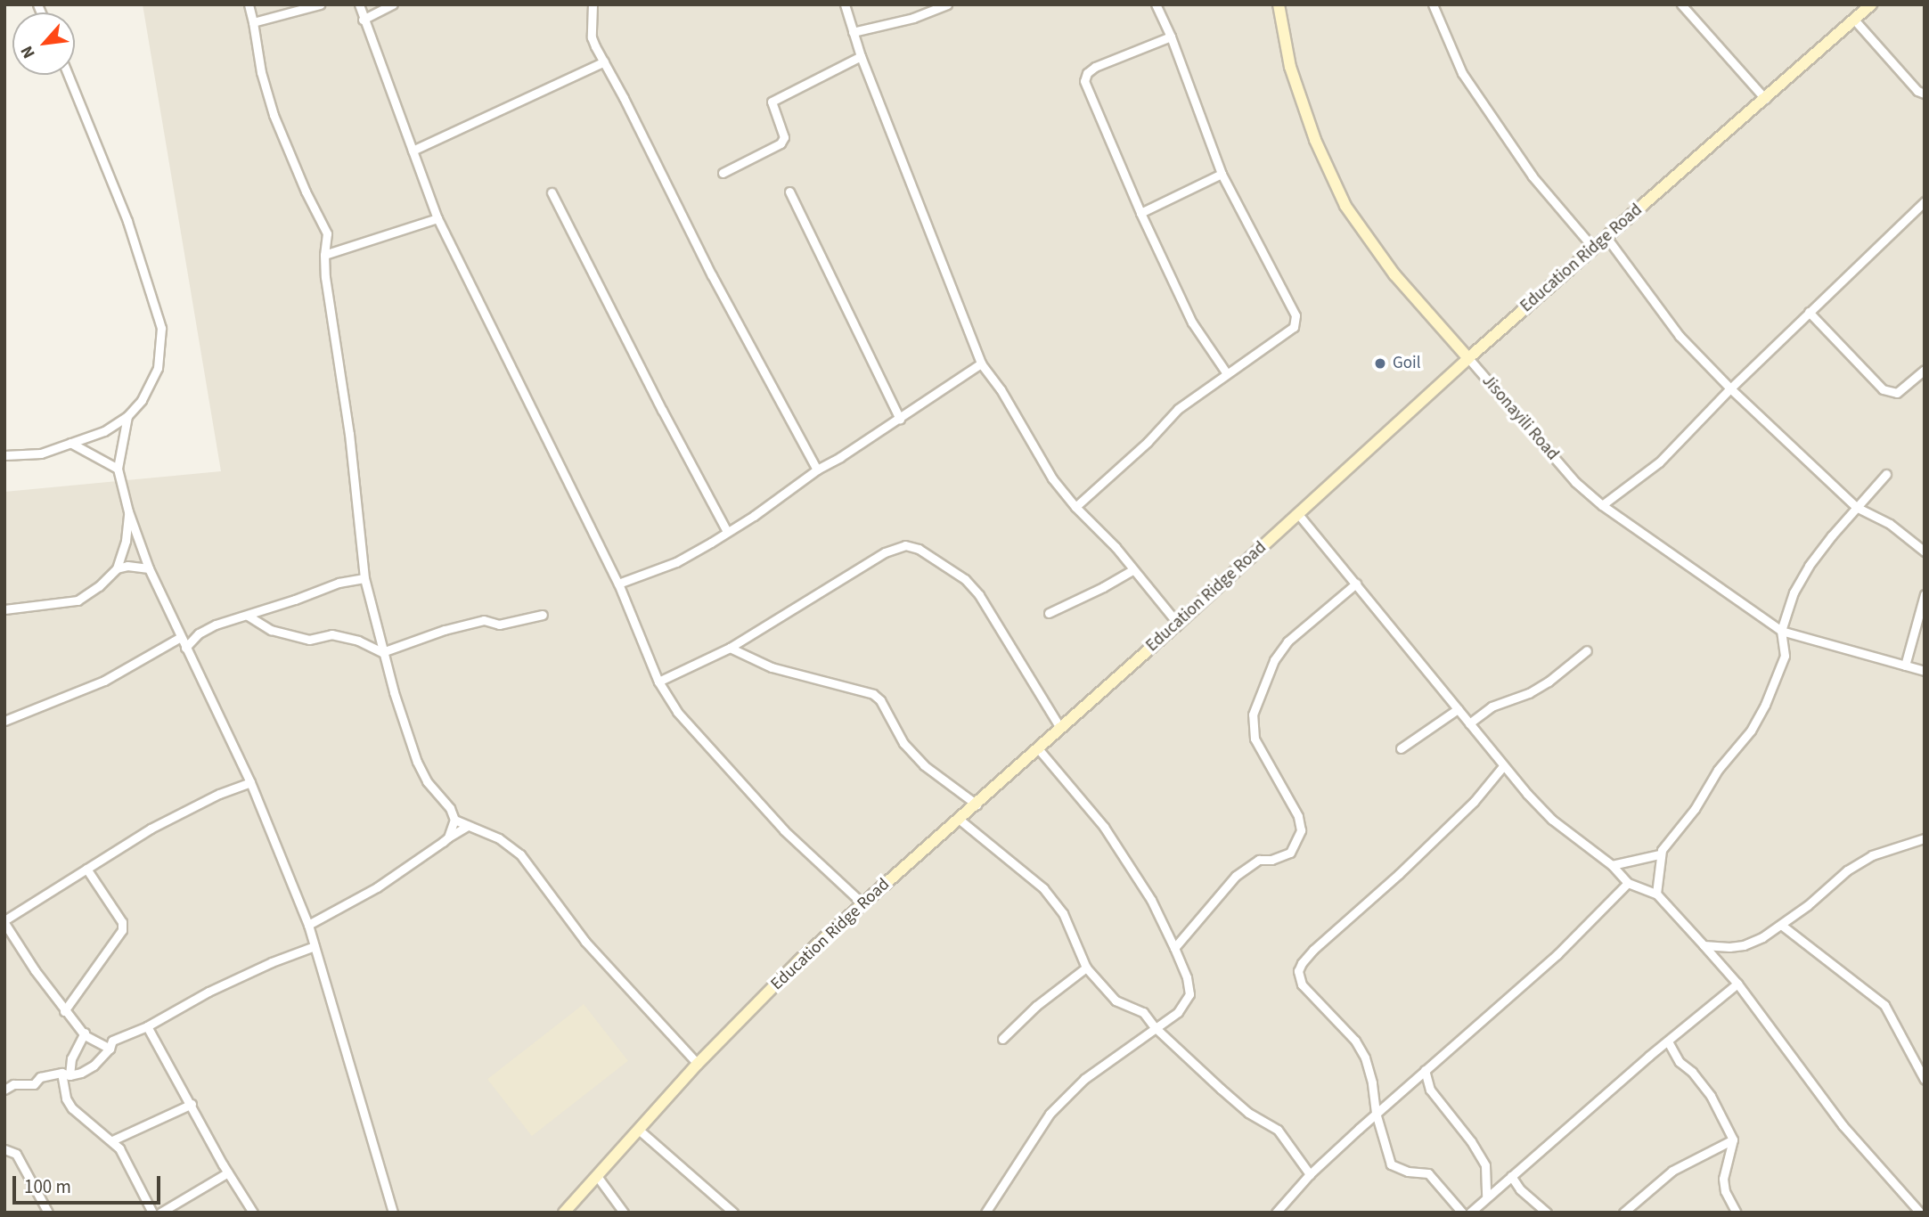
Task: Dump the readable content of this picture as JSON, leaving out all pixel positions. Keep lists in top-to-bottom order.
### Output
{
  "streets": {
    "main road": ["Education Ridge Road", "Jisonayili Road"]
  },
  "crossings": [
    ["Education Ridge Road", "Jisonayili Road"]
  ],
  "places": ["Goil"],
  "scale_bar": "100 m",
  "north": "bottom left"
}
